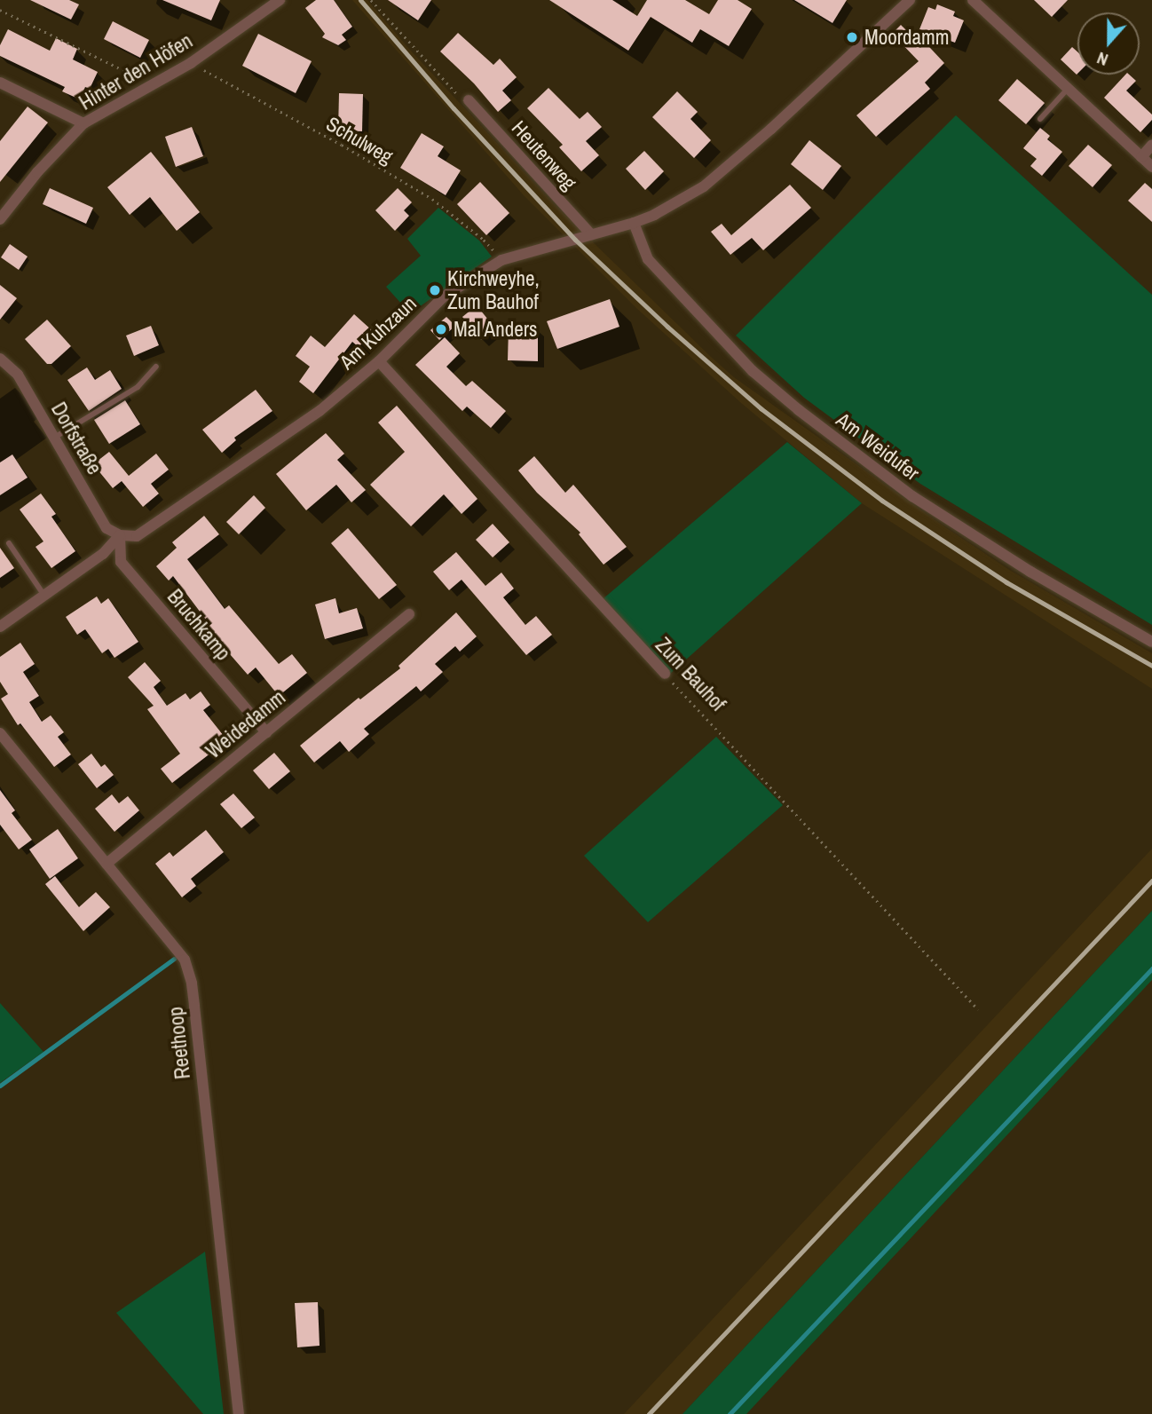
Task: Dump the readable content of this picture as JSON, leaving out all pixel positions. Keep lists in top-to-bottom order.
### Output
{
  "streets": {
    "street": [
      "Hinter den Höfen",
      "Heutenweg",
      "Am Kuhzaun",
      "Dorfstraße",
      "Am Weidufer",
      "Bruchkamp",
      "Zum Bauhof",
      "Weidedamm",
      "Reethoop"
    ],
    "path": ["Schulweg"]
  },
  "crossings": [
    ["Hinter den Höfen", "Schulweg"],
    ["Schulweg", "Am Kuhzaun"],
    ["Heutenweg", "Am Kuhzaun"],
    ["Am Kuhzaun", "Dorfstraße"],
    ["Am Kuhzaun", "Am Weidufer"],
    ["Am Kuhzaun", "Bruchkamp"],
    ["Am Kuhzaun", "Zum Bauhof"],
    ["Dorfstraße", "Bruchkamp"],
    ["Bruchkamp", "Weidedamm"],
    ["Weidedamm", "Reethoop"]
  ],
  "places": ["Moordamm", "Kirchweyhe, Zum Bauhof", "Mal Anders"],
  "north": "bottom"
}
